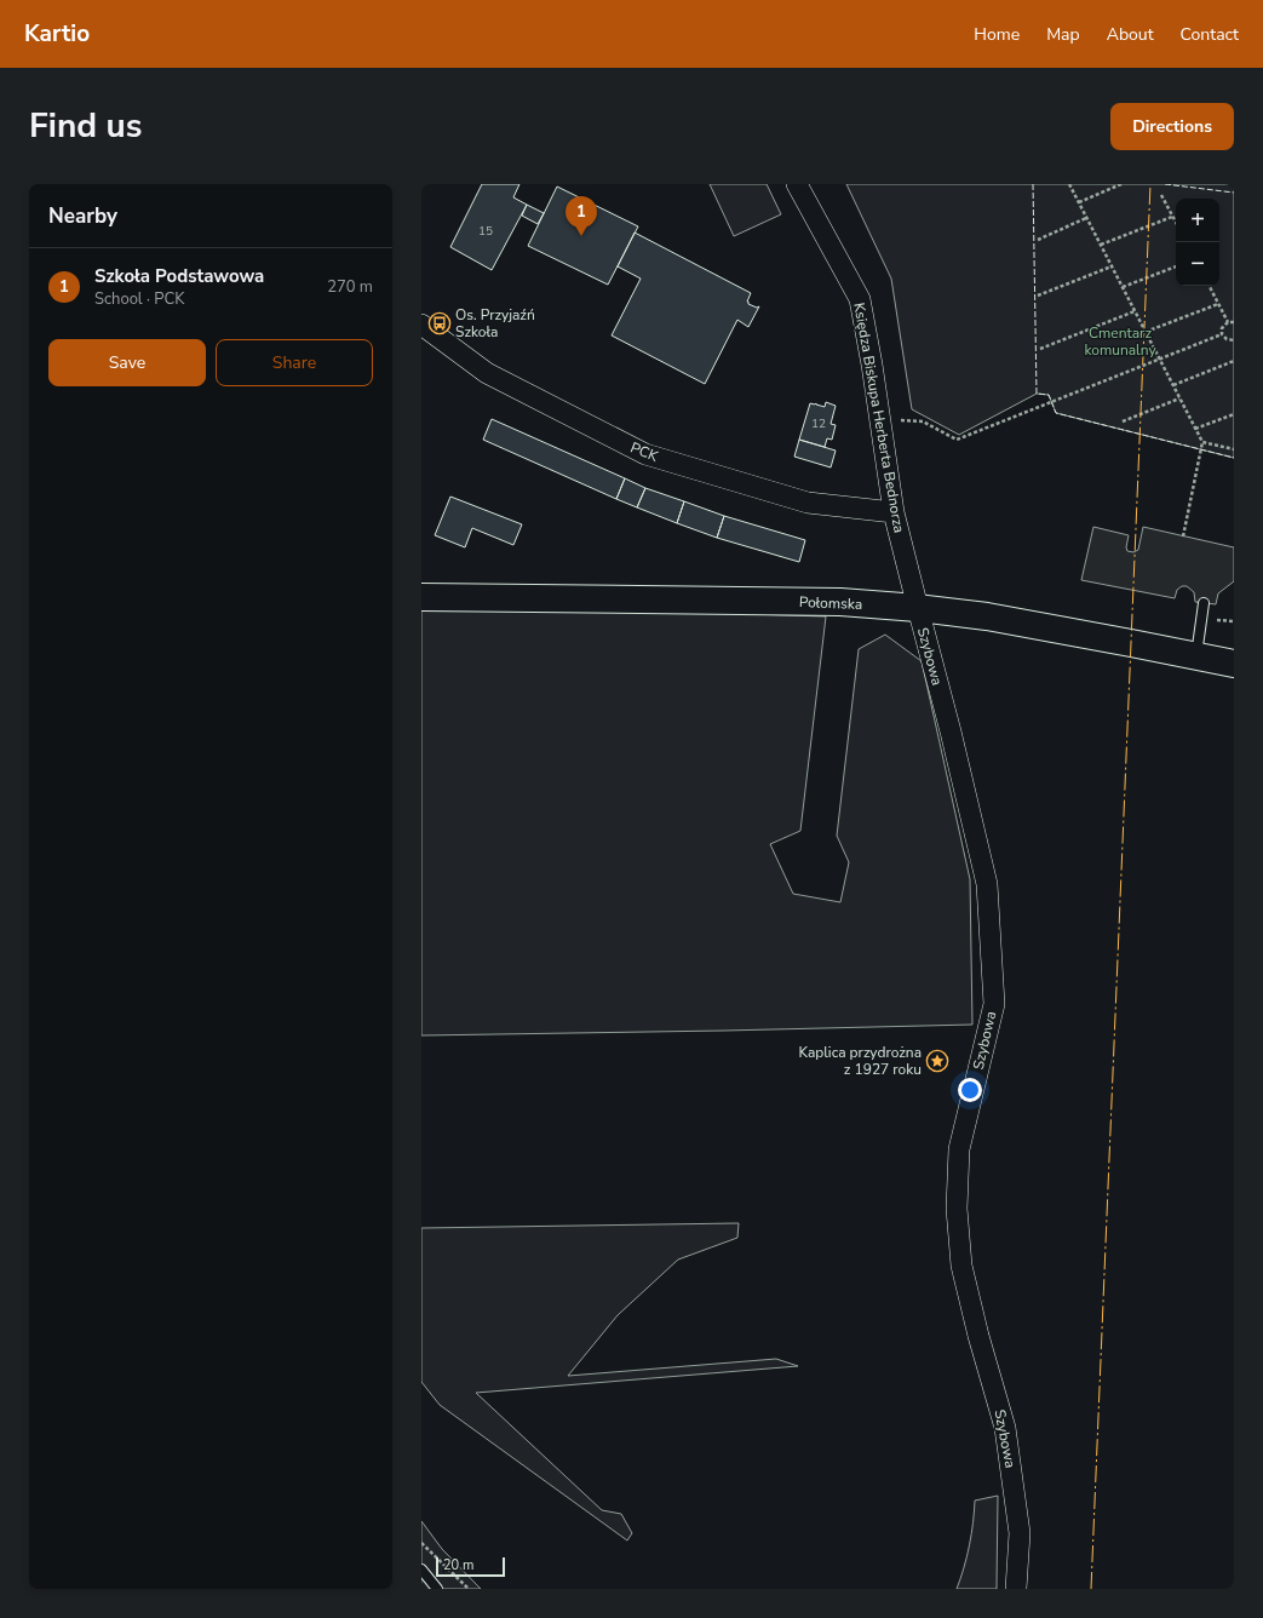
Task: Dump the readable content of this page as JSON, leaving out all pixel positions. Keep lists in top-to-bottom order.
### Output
{
  "streets": {
    "street": [
      "Księdza Biskupa Herberta Bednorza",
      "PCK",
      "Połomska",
      "Szybowa"
    ]
  },
  "crossings": [
    ["Księdza Biskupa Herberta Bednorza", "PCK"],
    ["Księdza Biskupa Herberta Bednorza", "Połomska"],
    ["Księdza Biskupa Herberta Bednorza", "Szybowa"],
    ["Połomska", "Szybowa"]
  ],
  "parks": ["Cmentarz komunalny"],
  "places": {
    "bus stop": ["Os. Przyjaźń Szkoła"],
    "place": ["Kaplica przydrożna z 1927 roku"]
  },
  "house_numbers": ["15", "12"],
  "scale_bar": "20 m",
  "page": {
    "header": "Kartio",
    "nav": [
      "Home",
      "Map",
      "About",
      "Contact"
    ],
    "title": "Find us",
    "buttons": [
      "Directions",
      ["Save", "Share"]
    ],
    "heading": "Nearby",
    "pins": "1",
    "map_buttons": ["+", "−"],
    "list": [
      {
        "mark": "1",
        "name": "Szkoła Podstawowa",
        "note": "School · PCK",
        "value": "270 m"
      }
    ],
    "scale": "20 m"
  }
}
